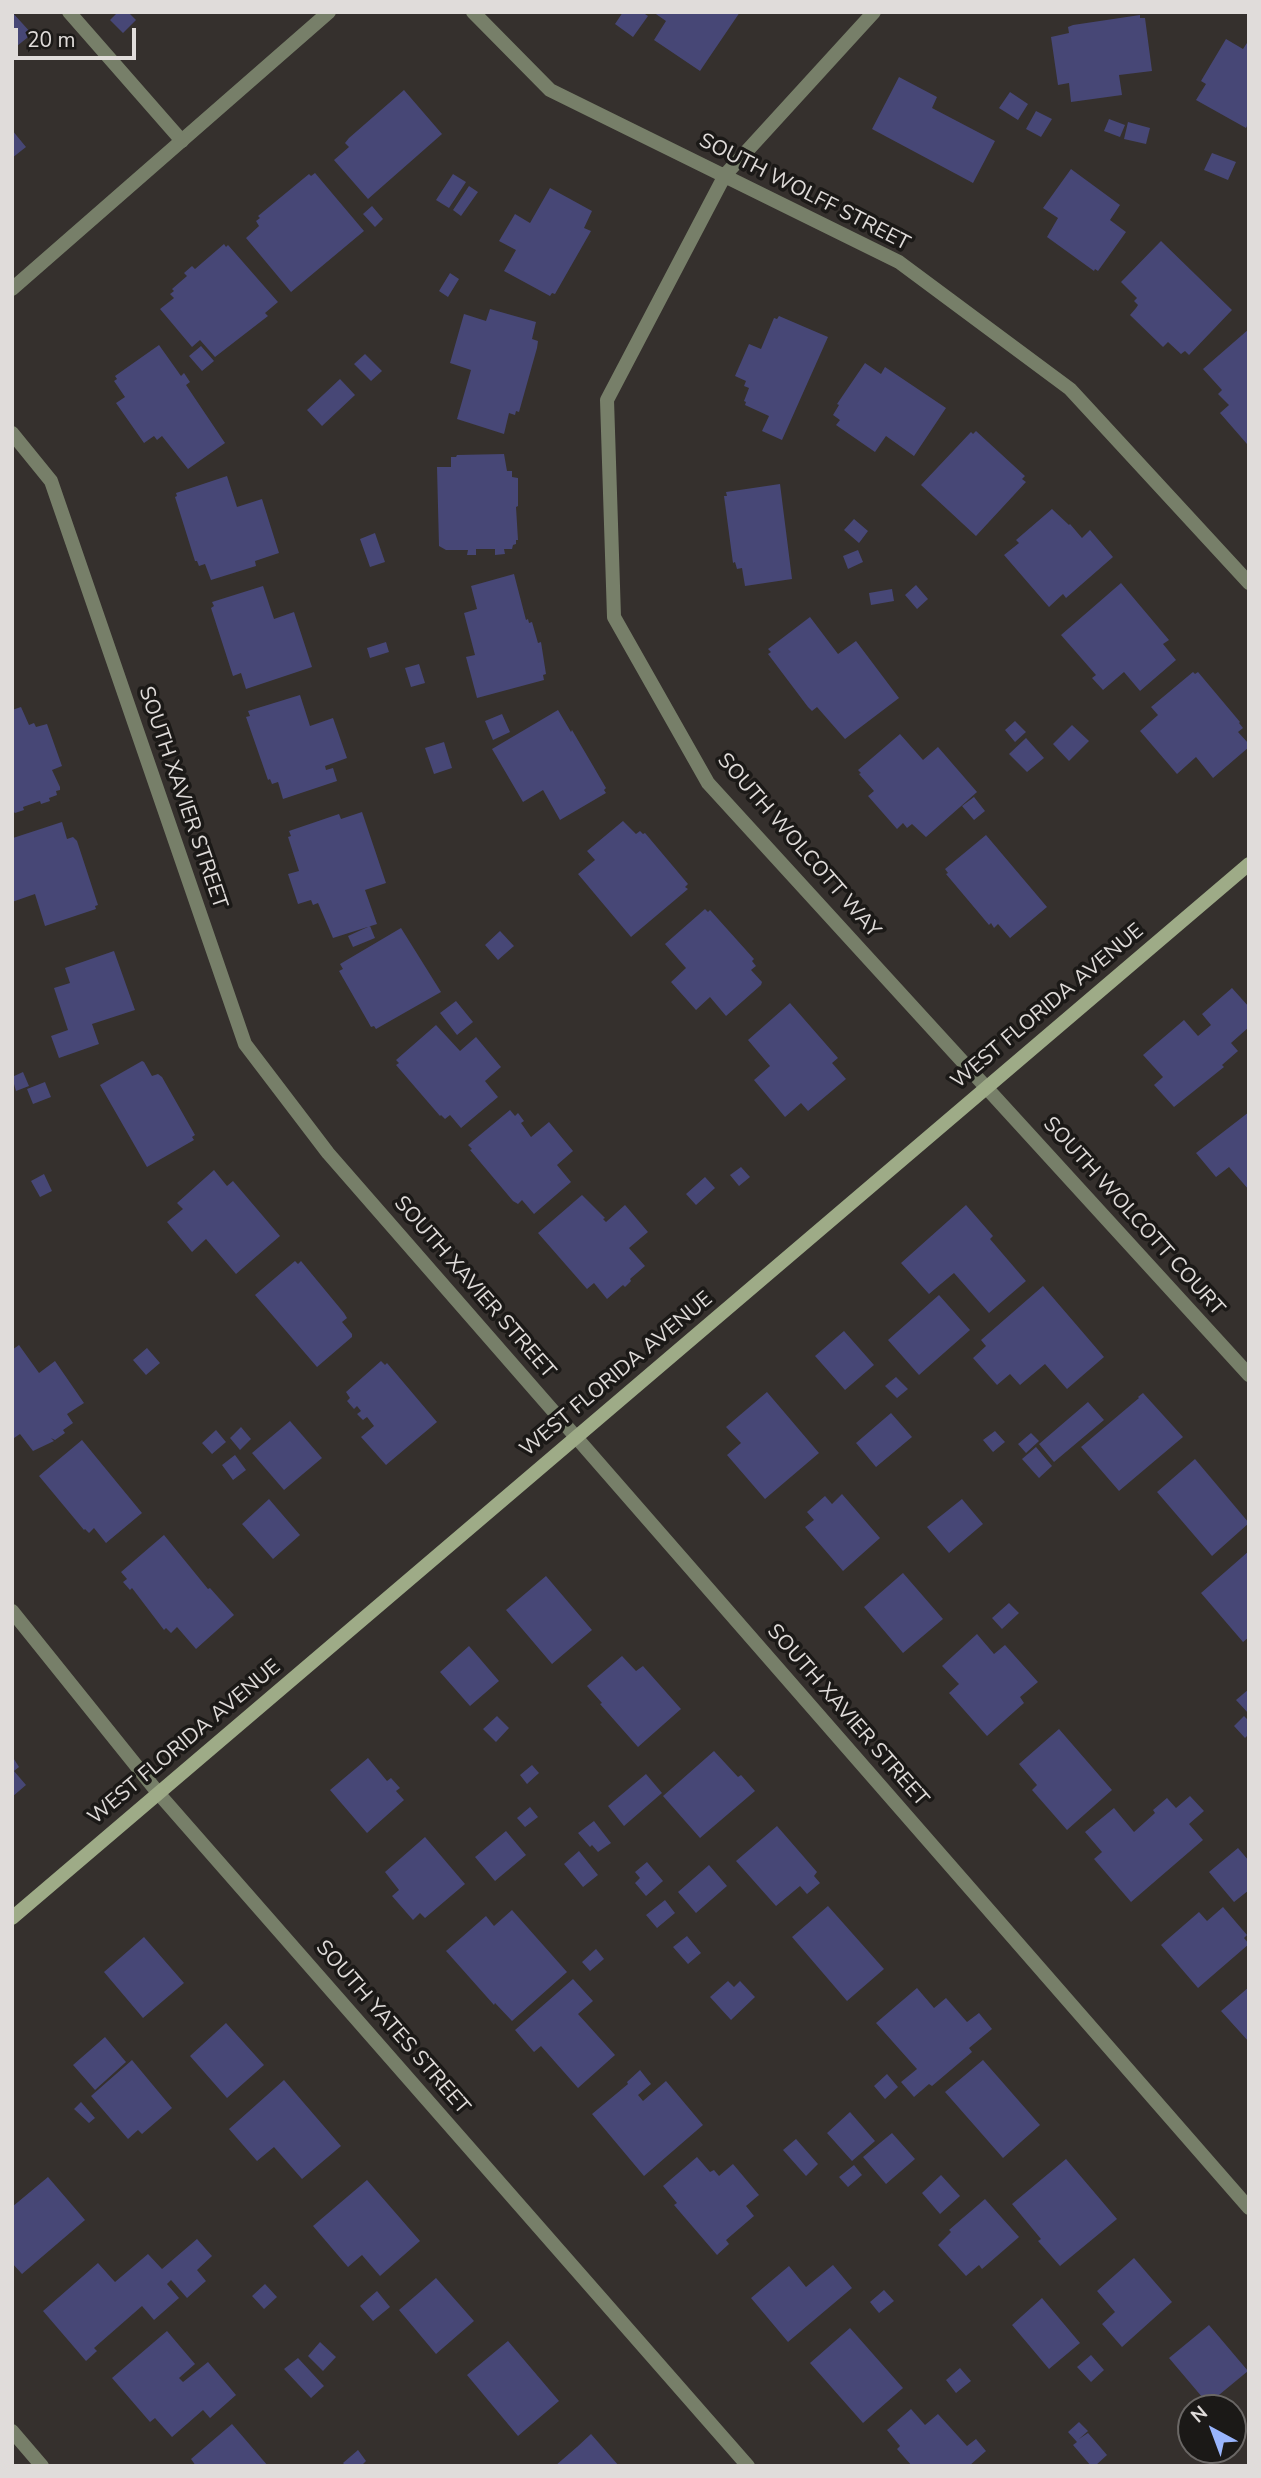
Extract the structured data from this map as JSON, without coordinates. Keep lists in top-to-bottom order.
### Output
{
  "streets": {
    "street": [
      "SOUTH WOLFF STREET",
      "SOUTH XAVIER STREET",
      "SOUTH WOLCOTT WAY",
      "WEST FLORIDA AVENUE",
      "SOUTH WOLCOTT COURT",
      "SOUTH YATES STREET"
    ]
  },
  "crossings": [
    ["SOUTH WOLFF STREET", "SOUTH WOLCOTT WAY"],
    ["SOUTH XAVIER STREET", "WEST FLORIDA AVENUE"],
    ["SOUTH WOLCOTT WAY", "WEST FLORIDA AVENUE"],
    ["SOUTH WOLCOTT WAY", "SOUTH WOLCOTT COURT"],
    ["WEST FLORIDA AVENUE", "SOUTH WOLCOTT COURT"],
    ["WEST FLORIDA AVENUE", "SOUTH YATES STREET"]
  ],
  "scale_bar": "20 m",
  "north": "top left"
}
